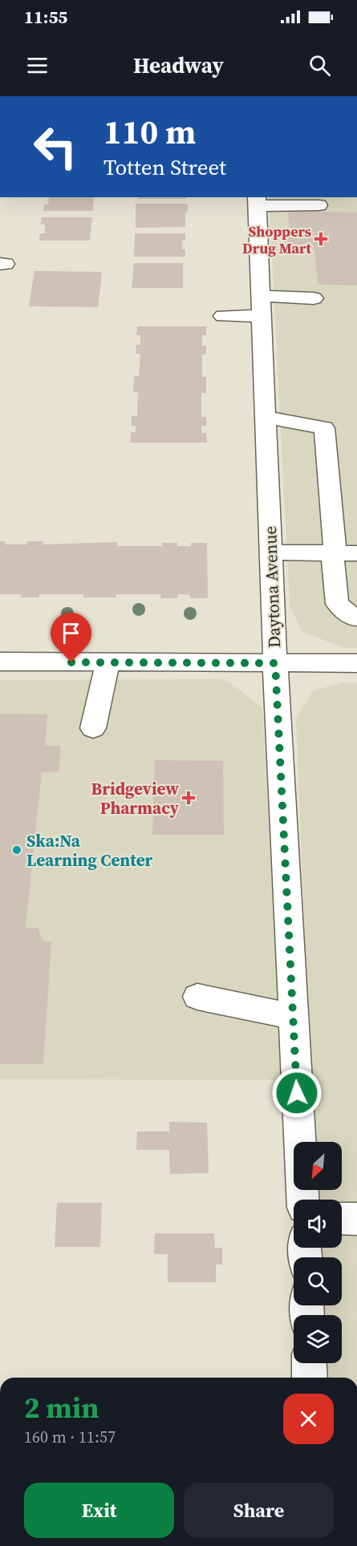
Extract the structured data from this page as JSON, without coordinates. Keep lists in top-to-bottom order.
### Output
{
  "streets": {
    "street": ["Daytona Avenue"]
  },
  "places": {
    "health": ["Shoppers Drug Mart", "Bridgeview Pharmacy"],
    "other": ["Ska:Na Learning Center"]
  },
  "north": "bottom left",
  "page": {
    "status": "11:55",
    "header": "Headway",
    "turn": ["110 m", "Totten Street"],
    "heading": ["2 min", "160 m · 11:57"],
    "buttons": ["Exit", "Share"]
  }
}
